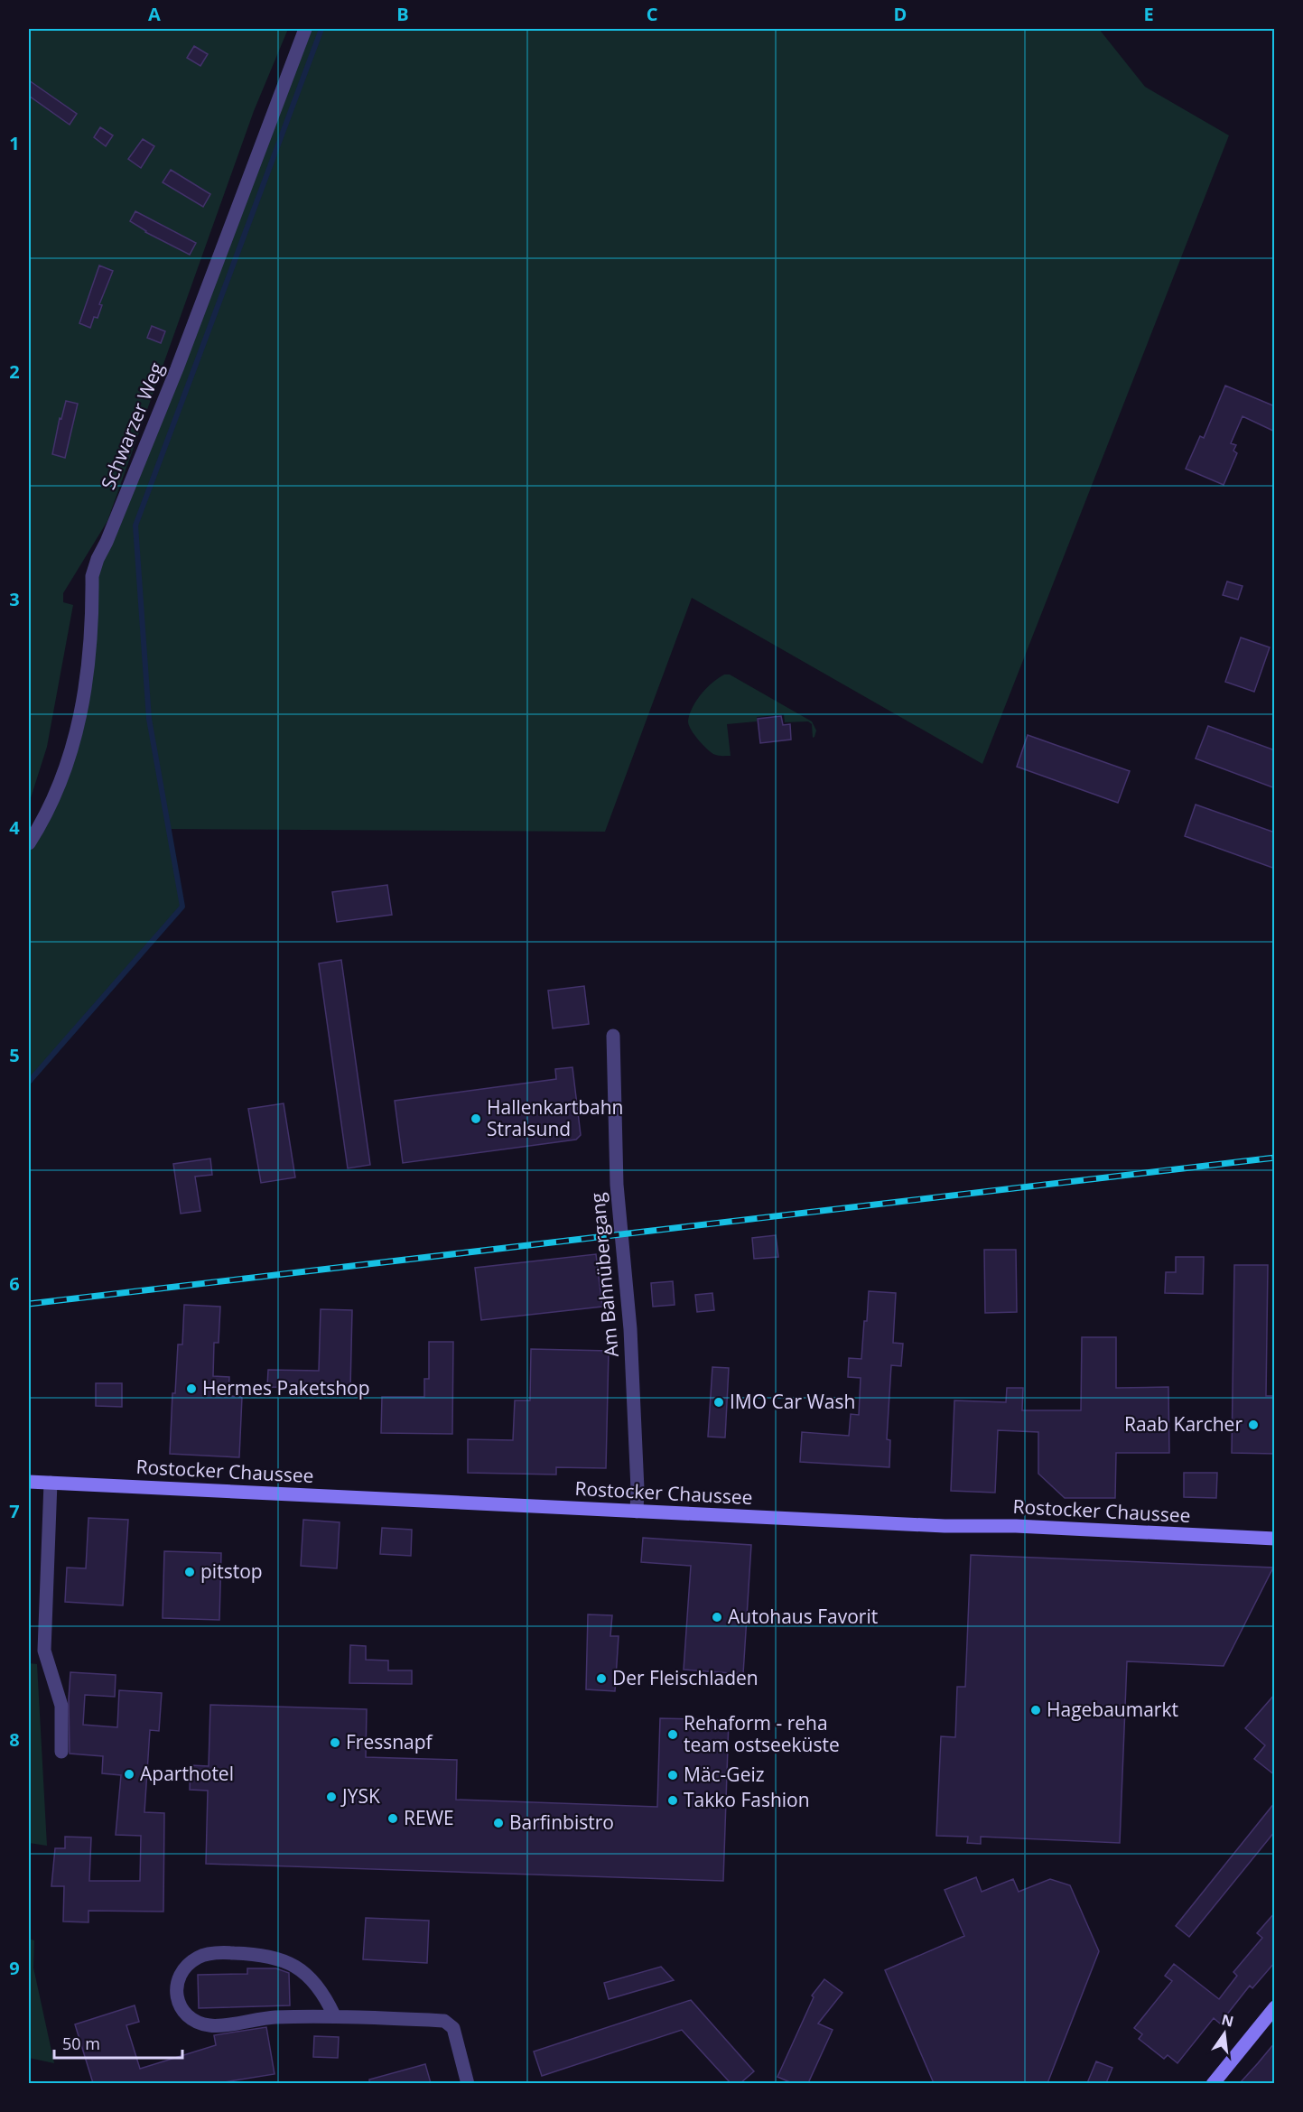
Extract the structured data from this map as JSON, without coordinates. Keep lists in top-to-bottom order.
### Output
{
  "streets": {
    "main road": ["Rostocker Chaussee"],
    "street": ["Schwarzer Weg", "Am Bahnübergang"]
  },
  "crossings": [
    ["Am Bahnübergang", "Rostocker Chaussee"]
  ],
  "places": [
    "Hallenkartbahn Stralsund",
    "Hermes Paketshop",
    "IMO Car Wash",
    "Raab Karcher",
    "pitstop",
    "Autohaus Favorit",
    "Der Fleischladen",
    "Hagebaumarkt",
    "Rehaform - reha team ostseeküste",
    "Fressnapf",
    "Aparthotel",
    "Mäc-Geiz",
    "JYSK",
    "Takko Fashion",
    "REWE",
    "Barfinbistro"
  ],
  "scale_bar": "50 m",
  "north": "top",
  "grid": {
    "columns": [
      "A",
      "B",
      "C",
      "D",
      "E"
    ],
    "rows": [
      "1",
      "2",
      "3",
      "4",
      "5",
      "6",
      "7",
      "8",
      "9"
    ]
  }
}
